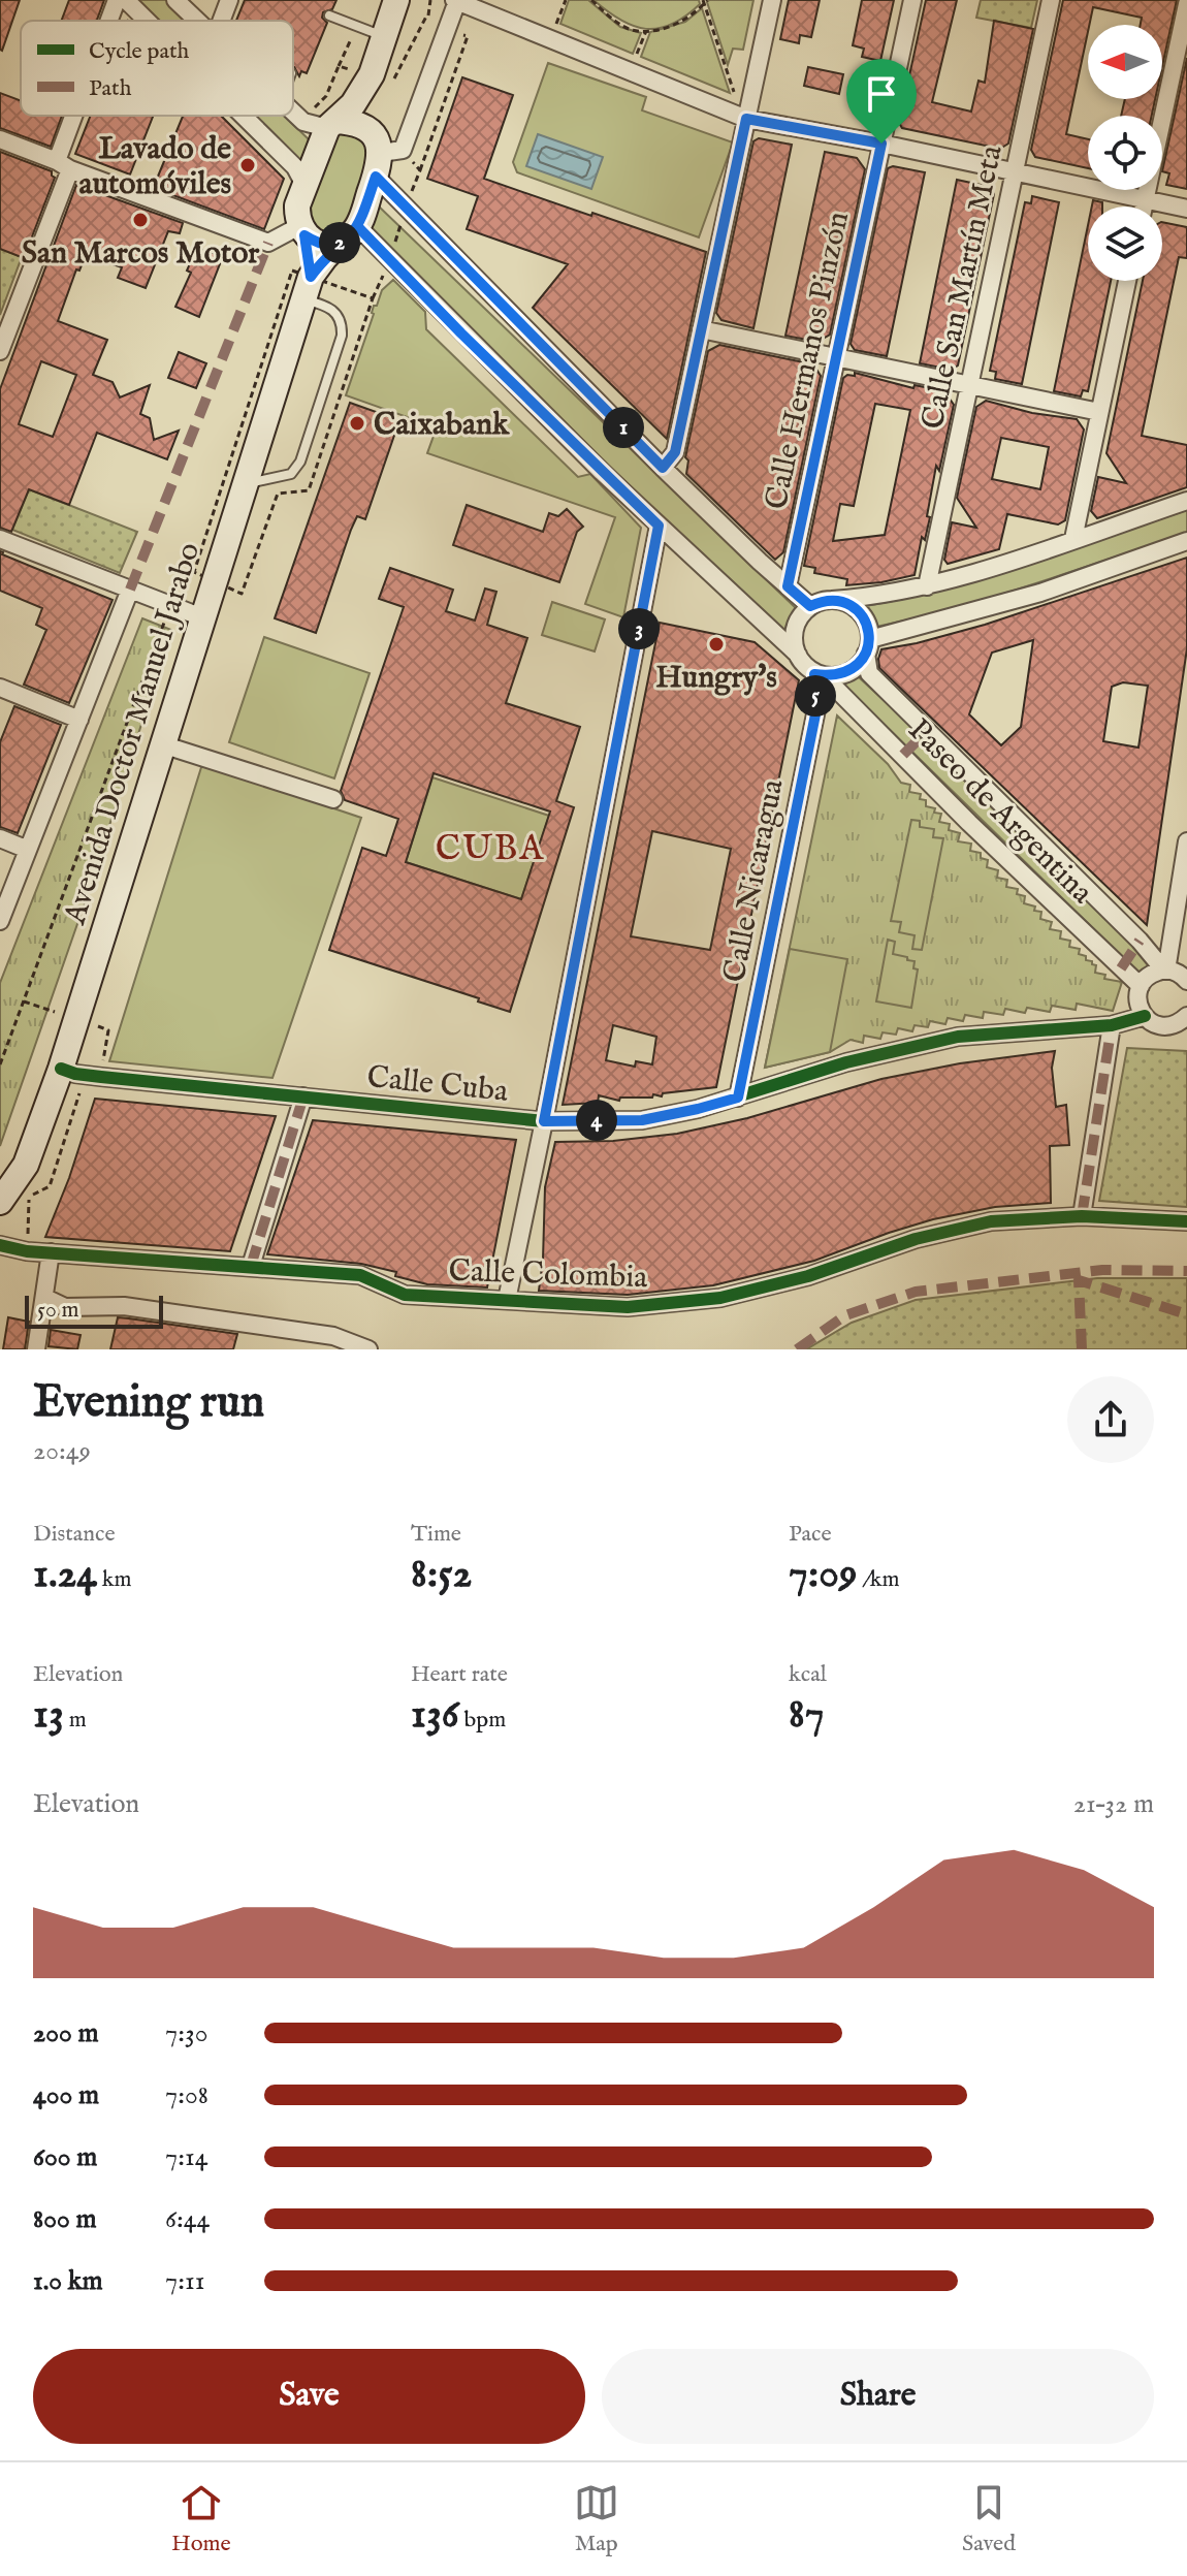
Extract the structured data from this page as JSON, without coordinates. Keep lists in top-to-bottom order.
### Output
{
  "streets": {
    "street": [
      "Calle San Martín Meta",
      "Calle Hermanos Pinzón",
      "Avenida Doctor Manuel Jarabo",
      "Paseo de Argentina",
      "Calle Nicaragua",
      "Calle Cuba",
      "Calle Colombia"
    ]
  },
  "crossings": [
    ["Avenida Doctor Manuel Jarabo", "Calle Cuba"],
    ["Paseo de Argentina", "Calle Nicaragua"],
    ["Calle Nicaragua", "Calle Cuba"]
  ],
  "districts": ["CUBA"],
  "places": [
    "Lavado de automóviles",
    "San Marcos Motor",
    "Caixabank",
    "Hungry's"
  ],
  "legend": ["Cycle path", "Path"],
  "scale_bar": "50 m",
  "north": "left",
  "page": {
    "pins": [
      "2",
      "1",
      "3",
      "5",
      "4"
    ],
    "scale": "50 m",
    "heading": ["Evening run", "20:49"],
    "stats": [
      ["Distance", "1.24 km"],
      ["Time", "8:52"],
      ["Pace", "7:09 /km"],
      ["Elevation", "13 m"],
      ["Heart rate", "136 bpm"],
      ["kcal", "87"]
    ],
    "chart": ["Elevation", "21–32 m"],
    "list": [
      {
        "name": "200 m",
        "note": "7:30"
      },
      {
        "name": "400 m",
        "note": "7:08"
      },
      {
        "name": "600 m",
        "note": "7:14"
      },
      {
        "name": "800 m",
        "note": "6:44"
      },
      {
        "name": "1.0 km",
        "note": "7:11"
      }
    ],
    "buttons": ["Save", "Share"],
    "tabs": ["Home", "Map", "Saved"]
  }
}
